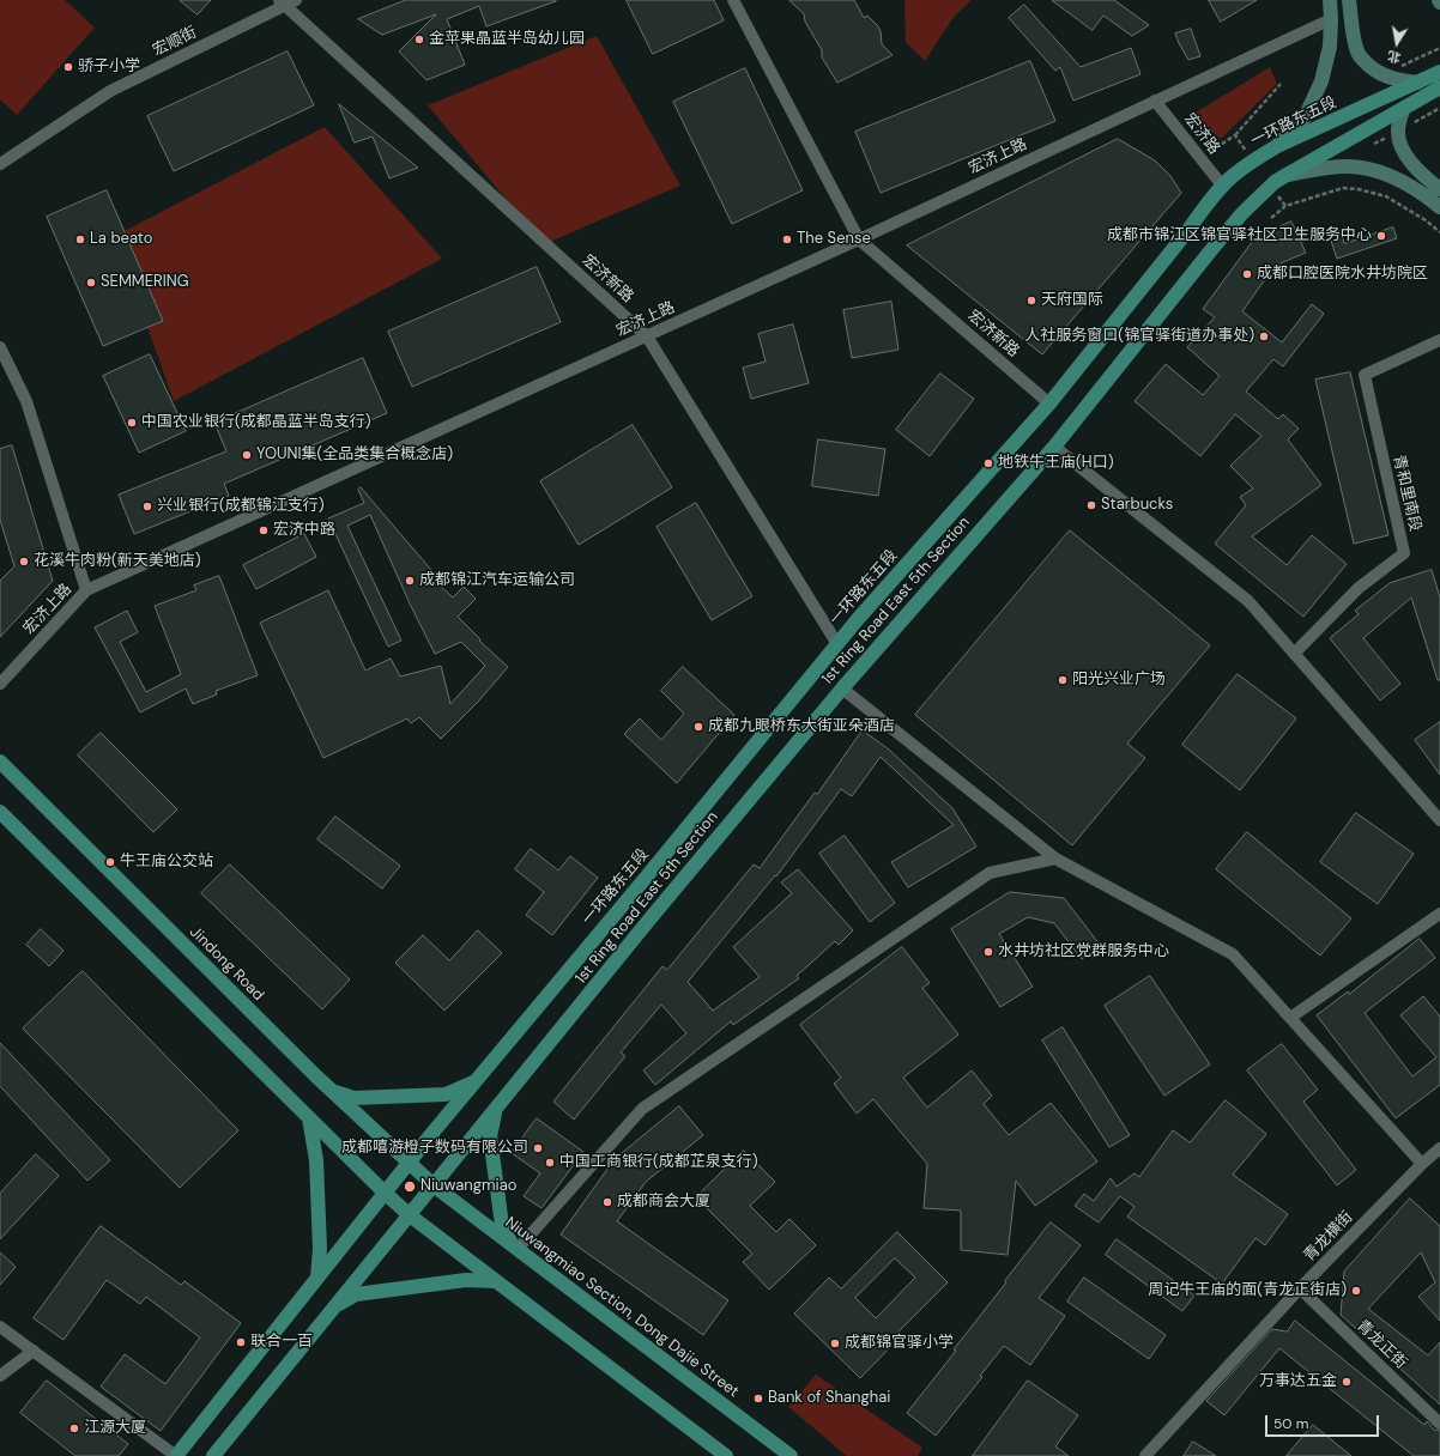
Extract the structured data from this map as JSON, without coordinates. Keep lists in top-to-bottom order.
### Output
{
  "streets": {
    "main road": [
      "一环路东五段",
      "1st Ring Road East 5th Section",
      "Jindong Road",
      "Niuwangmiao Section, Dong Dajie Street"
    ],
    "street": [
      "宏顺街",
      "宏济路",
      "宏济上路",
      "宏济新路",
      "青和里南段",
      "青龙横街",
      "青龙正街"
    ]
  },
  "crossings": [
    ["宏顺街", "宏济新路"],
    ["一环路东五段", "宏济路"],
    ["一环路东五段", "宏济新路"],
    ["一环路东五段", "1st Ring Road East 5th Section"],
    ["一环路东五段", "Jindong Road"],
    ["宏济路", "宏济上路"],
    ["宏济上路", "宏济新路"],
    ["1st Ring Road East 5th Section", "Jindong Road"],
    ["1st Ring Road East 5th Section", "Niuwangmiao Section, Dong Dajie Street"],
    ["Jindong Road", "Niuwangmiao Section, Dong Dajie Street"],
    ["青龙横街", "青龙正街"]
  ],
  "places": [
    "金苹果晶蓝半岛幼儿园",
    "骄子小学",
    "成都市锦江区锦官驿社区卫生服务中心",
    "La beato",
    "The Sense",
    "成都口腔医院水井坊院区",
    "SEMMERING",
    "天府国际",
    "人社服务窗口(锦官驿街道办事处)",
    "中国农业银行(成都晶蓝半岛支行)",
    "YOUNI集(全品类集合概念店)",
    "地铁牛王庙(H口)",
    "Starbucks",
    "兴业银行(成都锦江支行)",
    "宏济中路",
    "花溪牛肉粉(新天美地店)",
    "成都锦江汽车运输公司",
    "阳光兴业广场",
    "成都九眼桥东大街亚朵酒店",
    "牛王庙公交站",
    "水井坊社区党群服务中心",
    "成都嘻游橙子数码有限公司",
    "中国工商银行(成都芷泉支行)",
    "Niuwangmiao",
    "成都商会大厦",
    "周记牛王庙的面(青龙正街店)",
    "联合一百",
    "成都锦官驿小学",
    "万事达五金",
    "Bank of Shanghai",
    "江源大厦"
  ],
  "scale_bar": "50 m",
  "north": "bottom"
}
